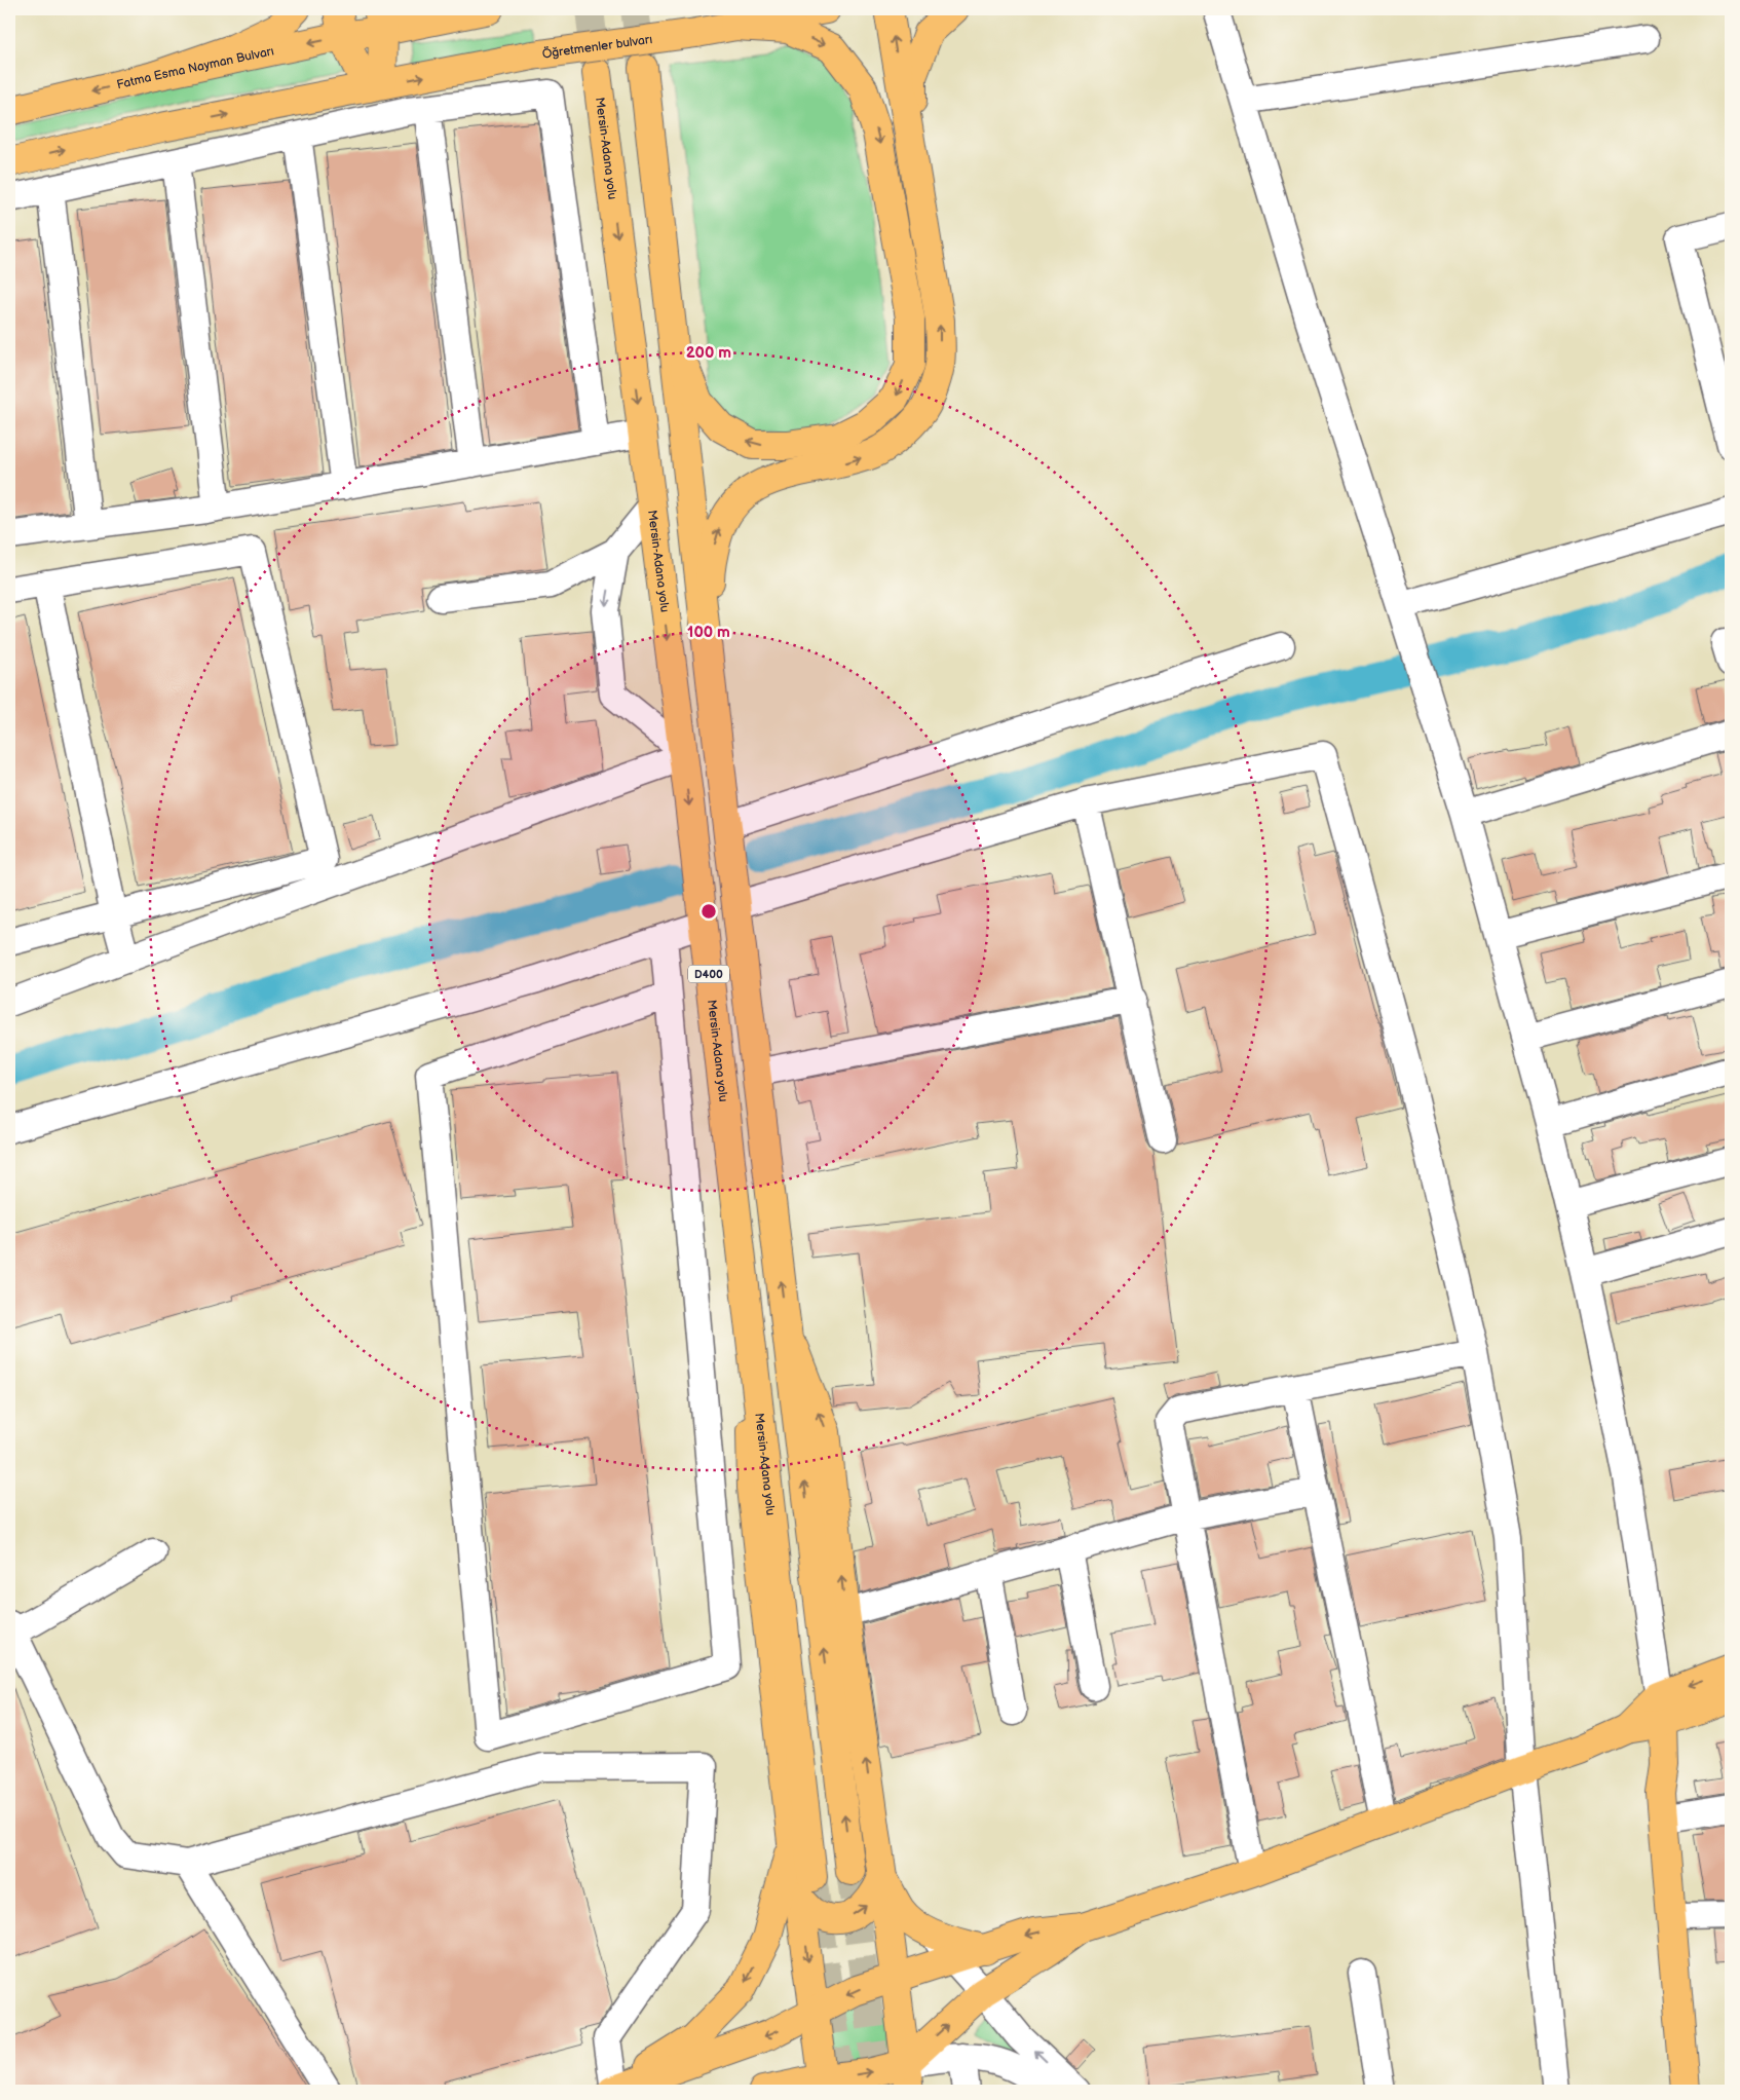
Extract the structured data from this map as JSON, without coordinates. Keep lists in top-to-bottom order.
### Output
{
  "streets": {
    "main road": [
      "Öğretmenler bulvarı",
      "Fatma Esma Nayman Bulvarı",
      "Mersin-Adana yolu",
      "D400"
    ]
  },
  "crossings": [
    ["Öğretmenler bulvarı", "D400"]
  ],
  "one_way": ["Öğretmenler bulvarı", "Mersin-Adana yolu"],
  "rings": ["200 m", "100 m"]
}
